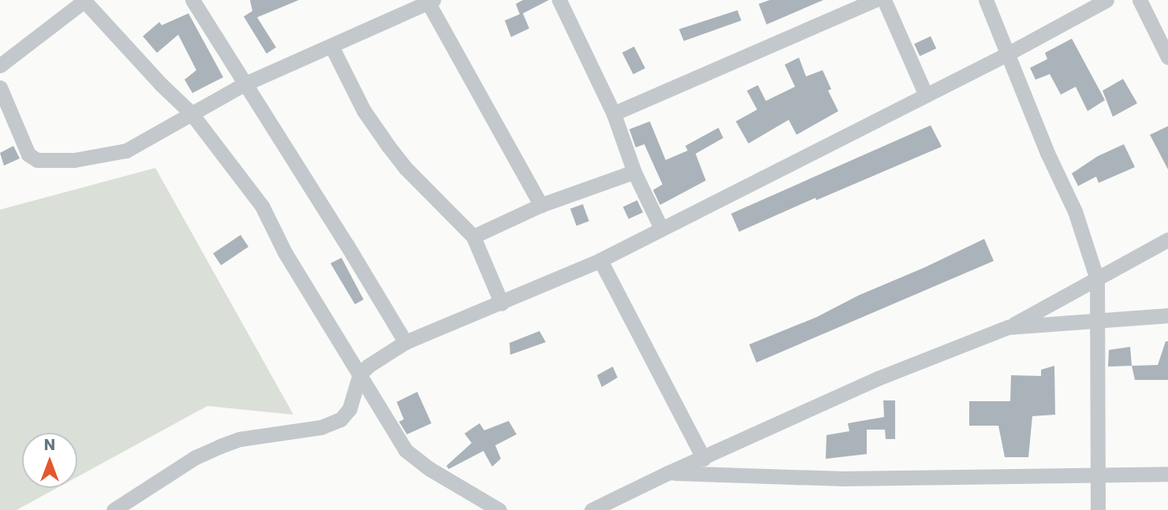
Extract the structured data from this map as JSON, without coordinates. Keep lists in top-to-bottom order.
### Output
{
  "north": "top"
}
